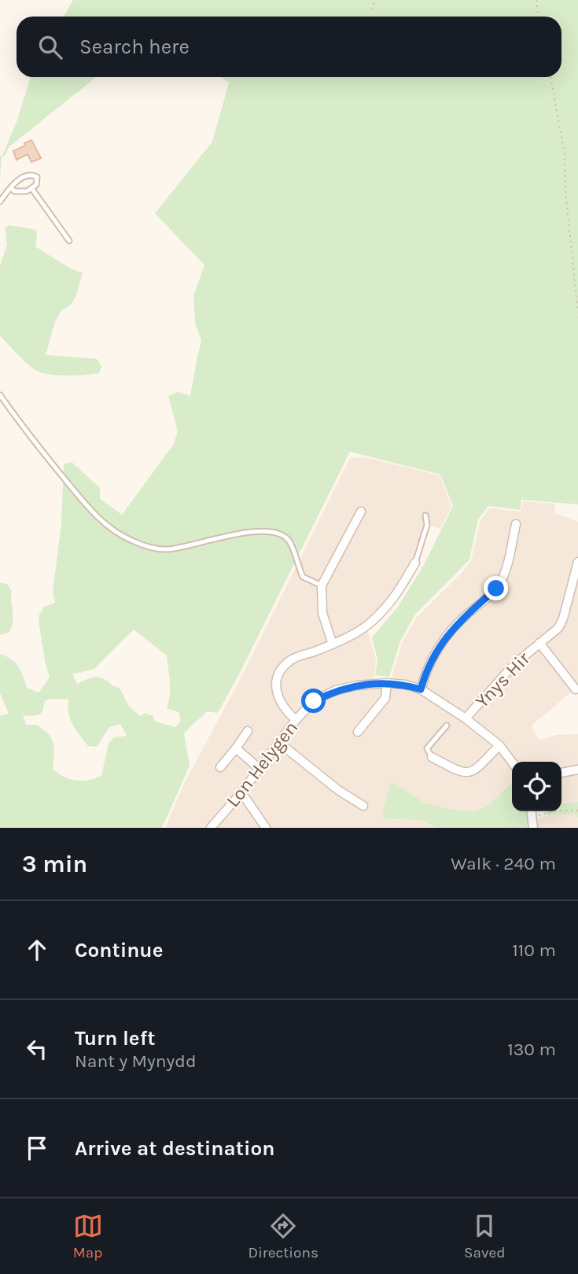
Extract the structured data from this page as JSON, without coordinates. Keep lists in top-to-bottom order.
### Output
{
  "streets": {
    "street": ["Ynys Hir", "Lon Helygen"]
  },
  "page": {
    "search": "Search here",
    "heading": ["3 min", "Walk · 240 m"],
    "list": [
      ["Continue", "110 m"],
      ["Turn left", "Nant y Mynydd", "130 m"],
      "Arrive at destination"
    ],
    "nav": ["Map", "Directions", "Saved"]
  }
}
